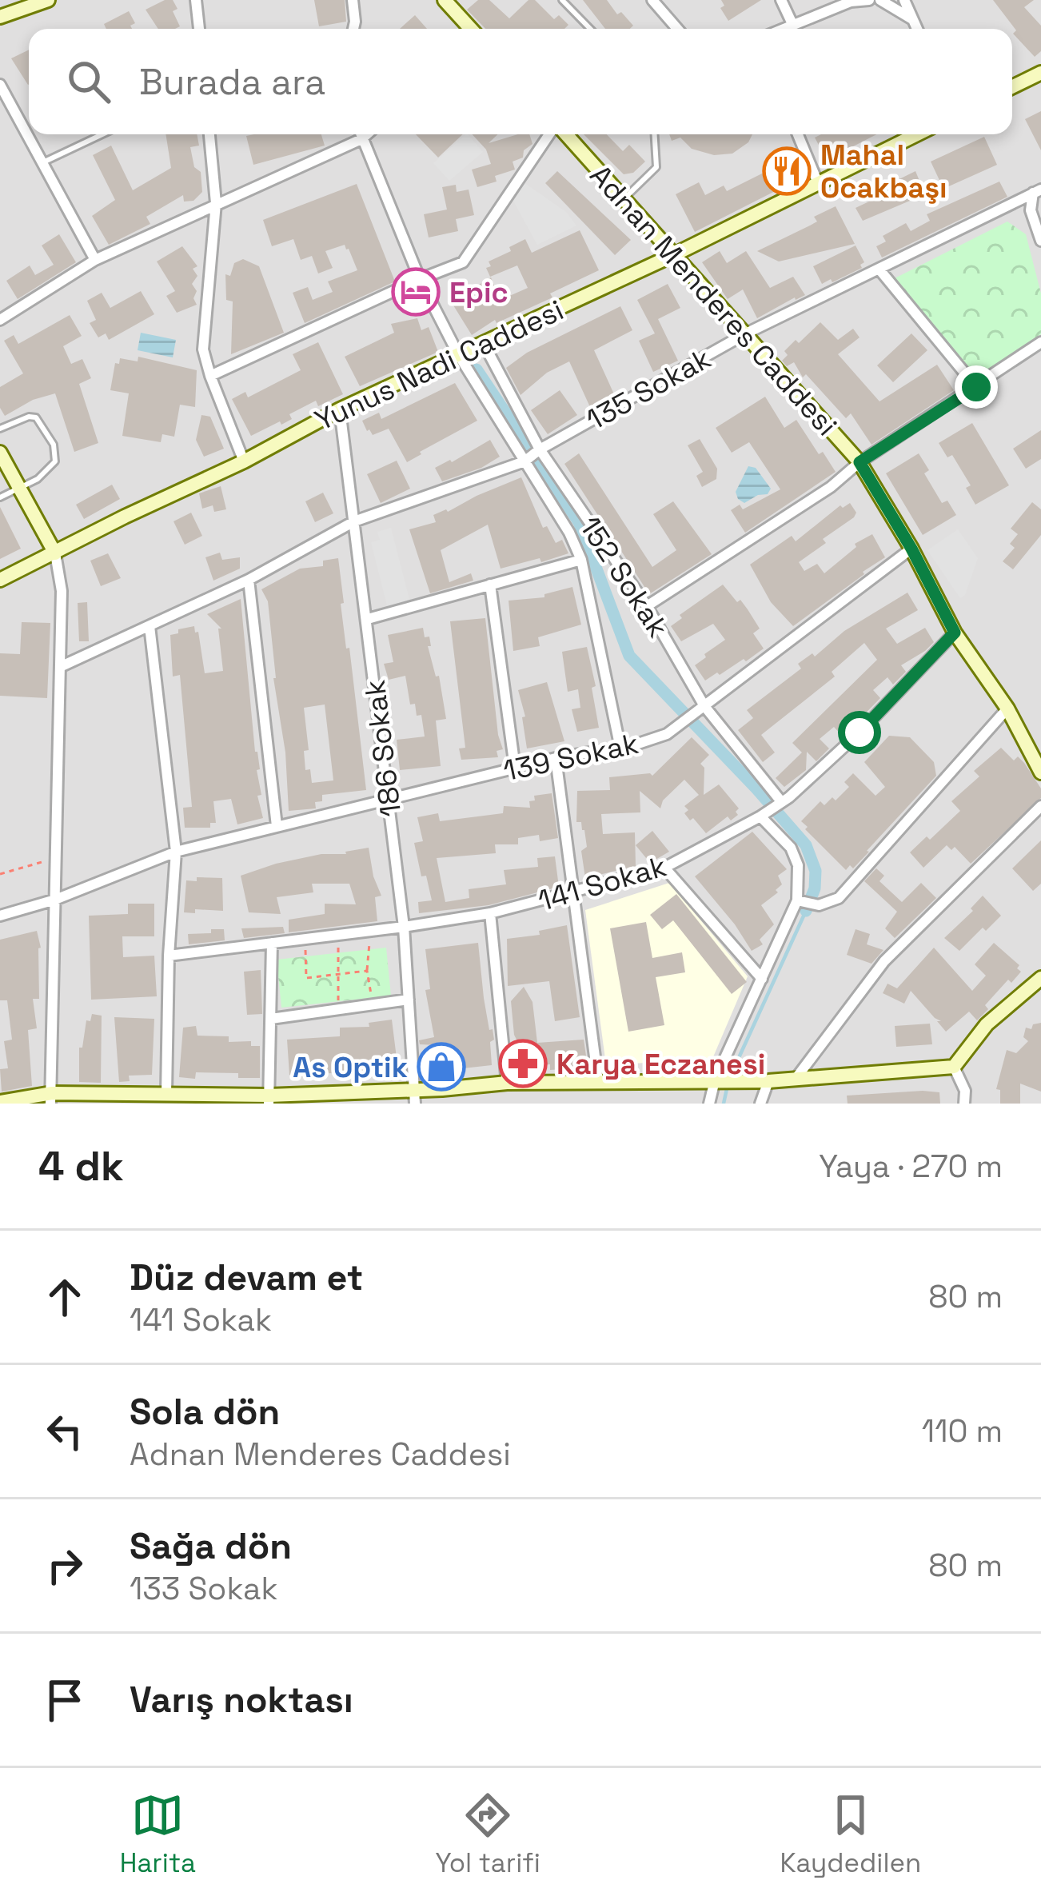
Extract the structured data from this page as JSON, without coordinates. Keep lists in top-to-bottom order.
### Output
{
  "streets": {
    "street": [
      "Adnan Menderes Caddesi",
      "Yunus Nadi Caddesi",
      "135 Sokak",
      "152 Sokak",
      "186 Sokak",
      "139 Sokak",
      "141 Sokak"
    ]
  },
  "crossings": [
    ["Adnan Menderes Caddesi", "Yunus Nadi Caddesi"],
    ["Adnan Menderes Caddesi", "135 Sokak"],
    ["Adnan Menderes Caddesi", "139 Sokak"],
    ["Adnan Menderes Caddesi", "141 Sokak"],
    ["Yunus Nadi Caddesi", "152 Sokak"],
    ["Yunus Nadi Caddesi", "186 Sokak"],
    ["135 Sokak", "152 Sokak"],
    ["135 Sokak", "186 Sokak"],
    ["152 Sokak", "139 Sokak"],
    ["152 Sokak", "141 Sokak"],
    ["186 Sokak", "139 Sokak"],
    ["186 Sokak", "141 Sokak"]
  ],
  "places": {
    "restaurant": ["Mahal Ocakbaşı"],
    "hotel": ["Epic"],
    "pharmacy": ["Karya Eczanesi"],
    "shop": ["As Optik"]
  },
  "page": {
    "search": "Burada ara",
    "heading": ["4 dk", "Yaya · 270 m"],
    "list": [
      ["Düz devam et", "141 Sokak", "80 m"],
      ["Sola dön", "Adnan Menderes Caddesi", "110 m"],
      ["Sağa dön", "133 Sokak", "80 m"],
      "Varış noktası"
    ],
    "nav": ["Harita", "Yol tarifi", "Kaydedilen"]
  }
}
